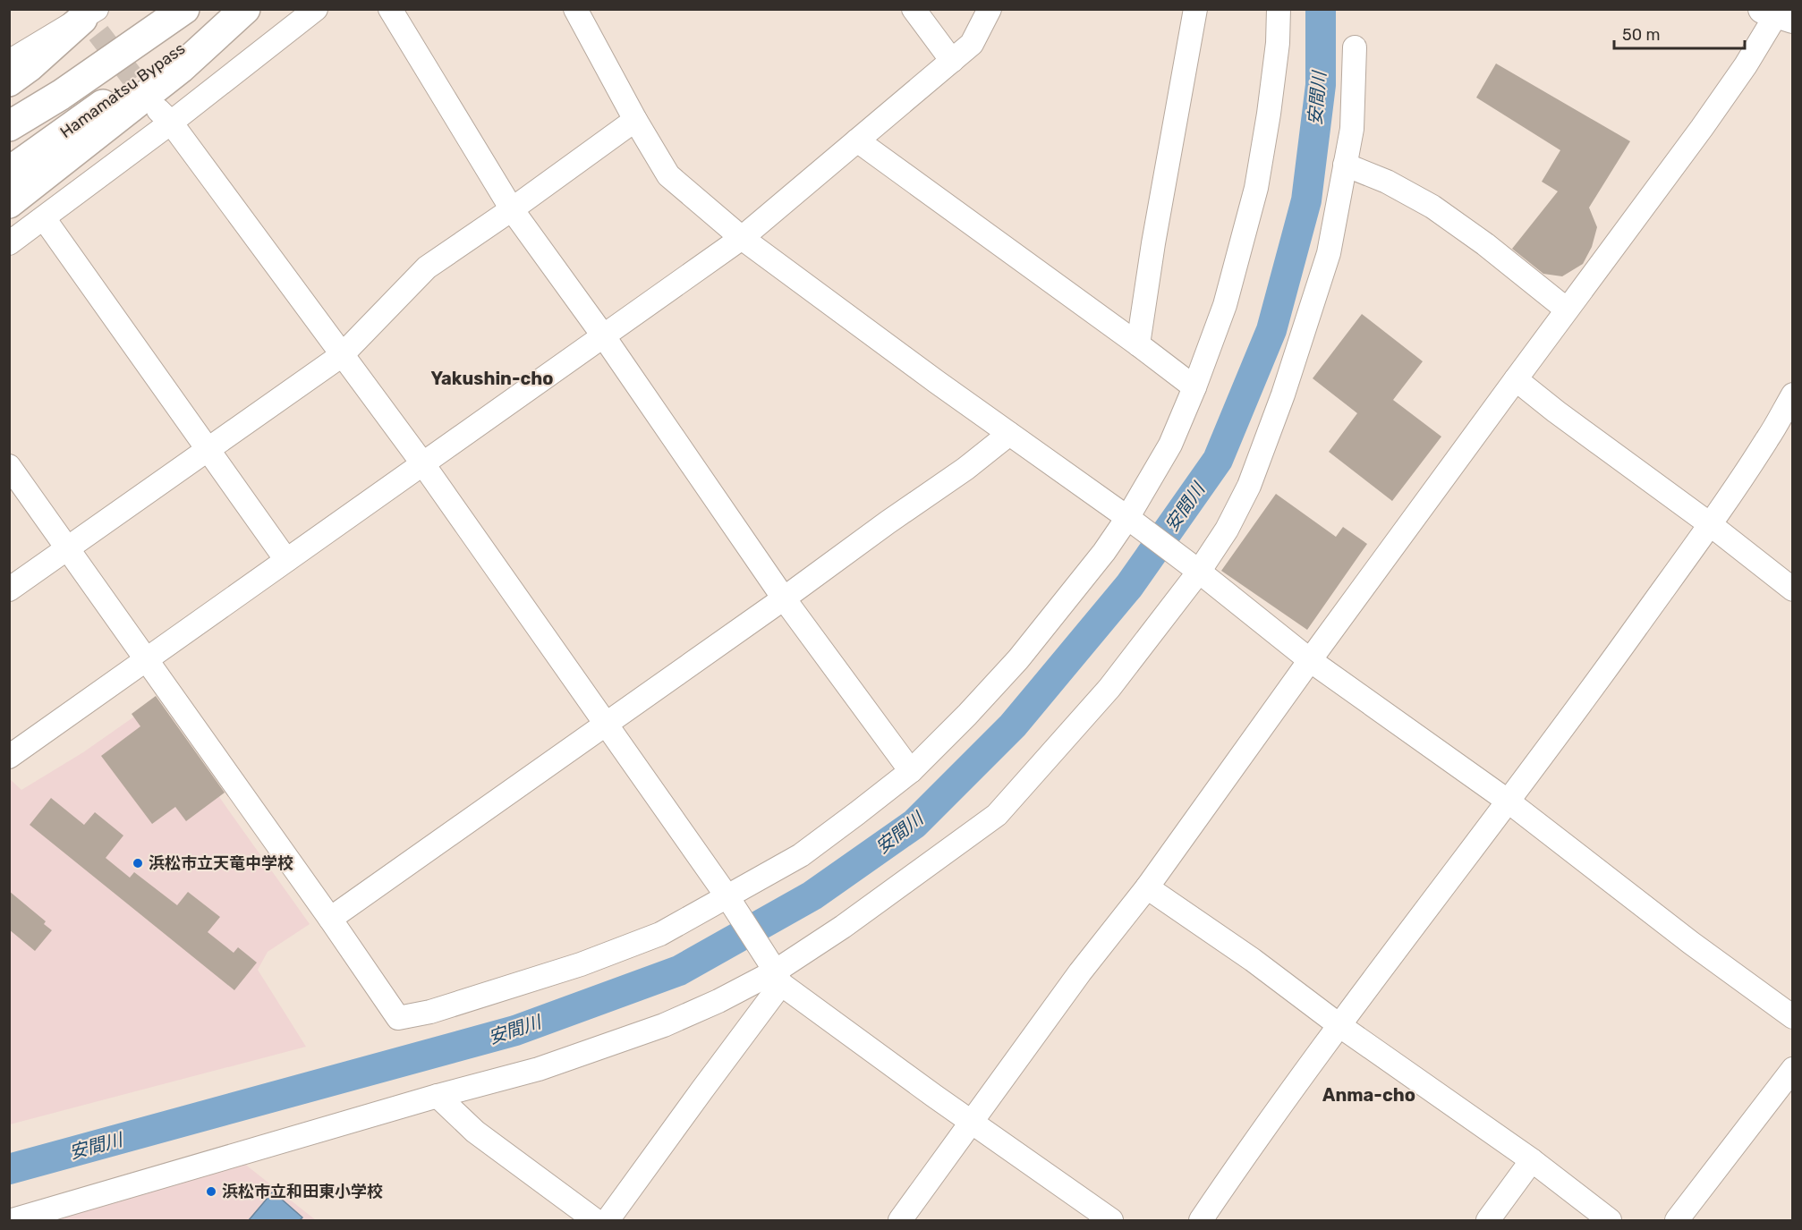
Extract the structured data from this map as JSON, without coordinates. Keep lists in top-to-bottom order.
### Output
{
  "streets": {
    "highway": ["Hamamatsu Bypass"]
  },
  "districts": ["Yakushin-cho", "Anma-cho"],
  "water": ["安間川"],
  "places": ["浜松市立天竜中学校", "浜松市立和田東小学校"],
  "scale_bar": "50 m"
}
